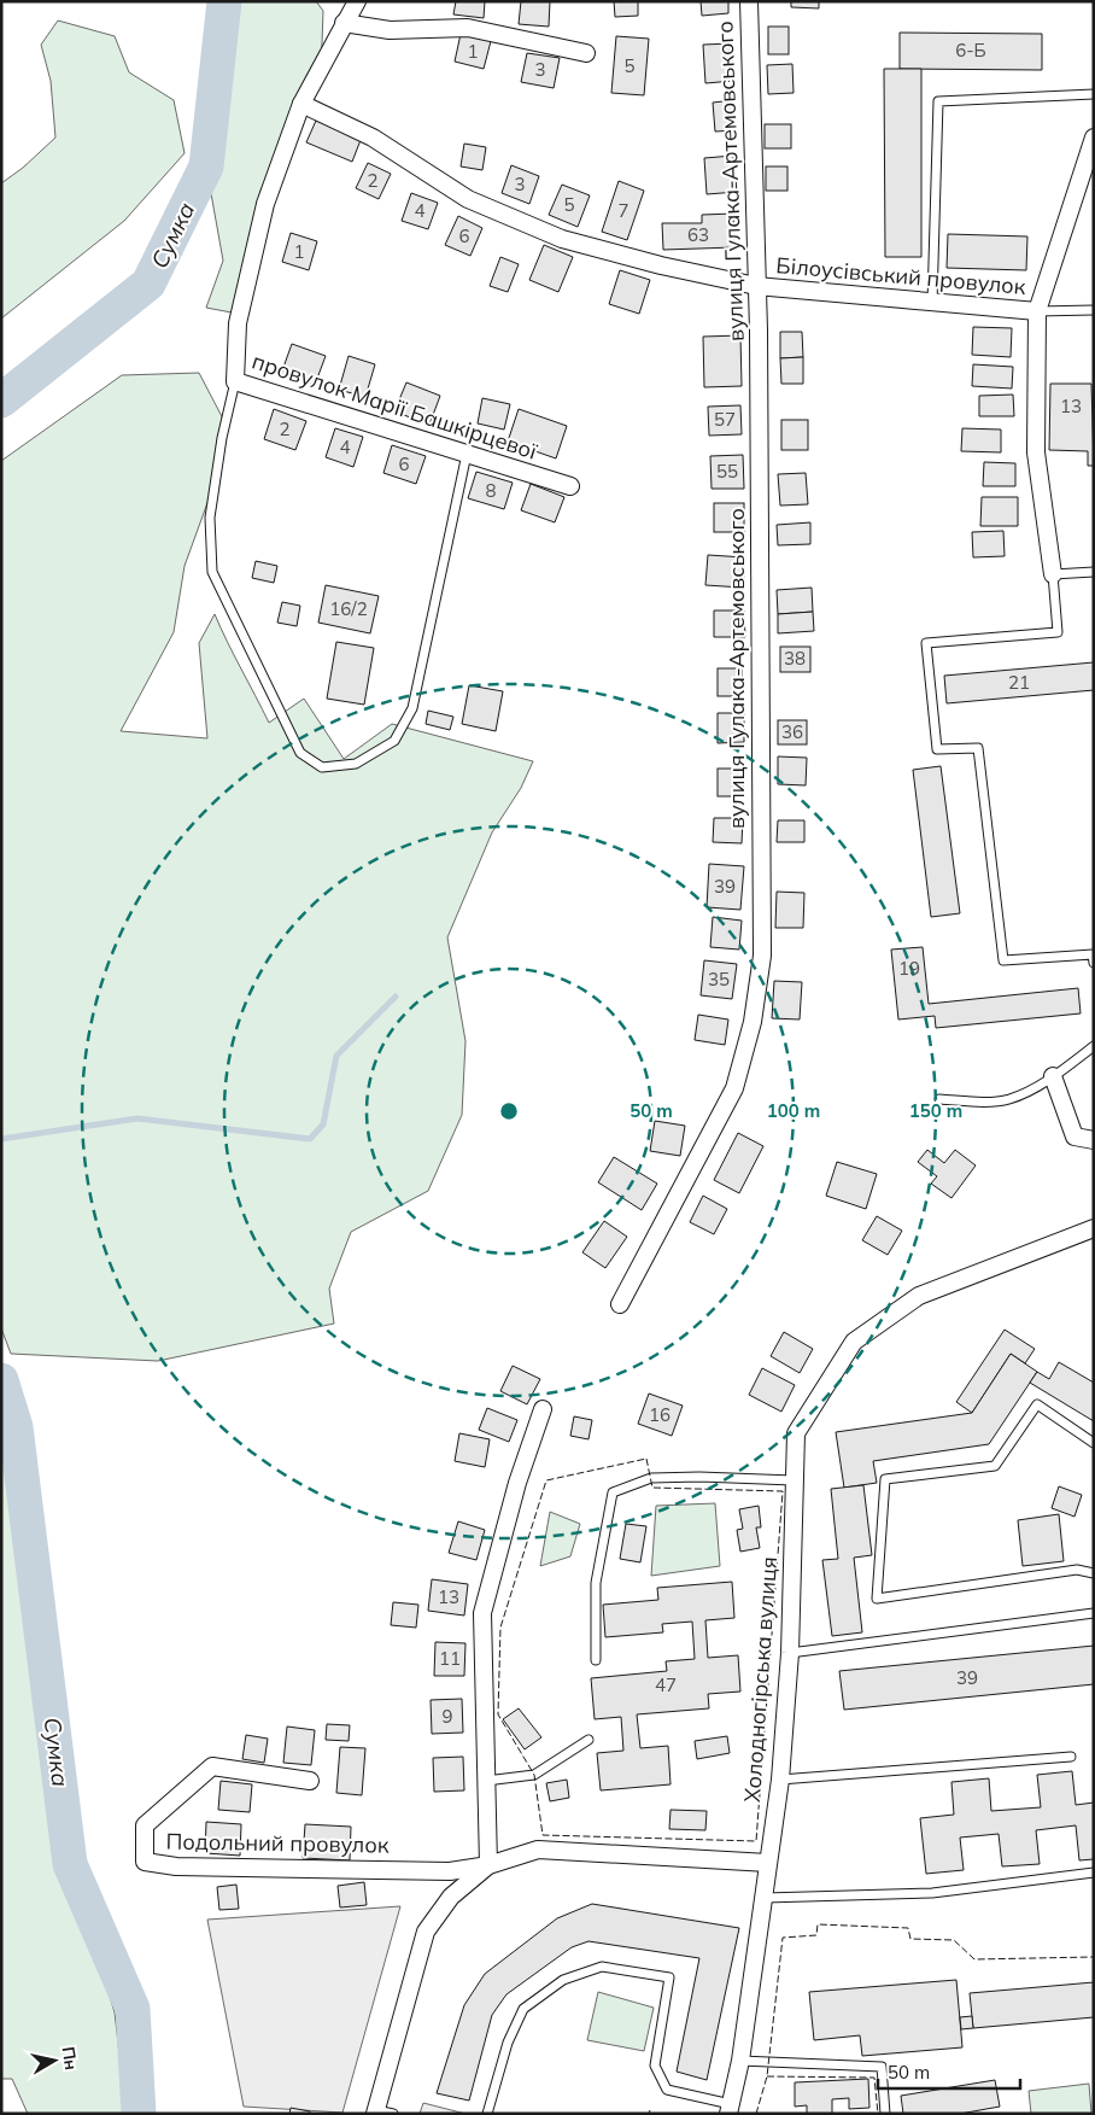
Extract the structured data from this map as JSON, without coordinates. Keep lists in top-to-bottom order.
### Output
{
  "streets": {
    "street": [
      "вулиця Гулака-Артемовського",
      "Білоусівський провулок",
      "провулок Марії Башкірцевої",
      "Холодногірська вулиця",
      "Подольний провулок"
    ]
  },
  "crossings": [
    ["вулиця Гулака-Артемовського", "Білоусівський провулок"],
    ["Білоусівський провулок", "провулок Марії Башкірцевої"]
  ],
  "water": ["Сумка"],
  "house_numbers": [
    "6-Б",
    "1",
    "5",
    "3",
    "2",
    "3",
    "5",
    "4",
    "7",
    "63",
    "6",
    "1",
    "13",
    "57",
    "2",
    "4",
    "6",
    "55",
    "8",
    "16/2",
    "38",
    "21",
    "36",
    "39",
    "19",
    "35",
    "16",
    "13",
    "11",
    "39",
    "47",
    "9"
  ],
  "scale_bar": "50 m",
  "north": "right",
  "rings": ["50 m", "100 m", "150 m"]
}
